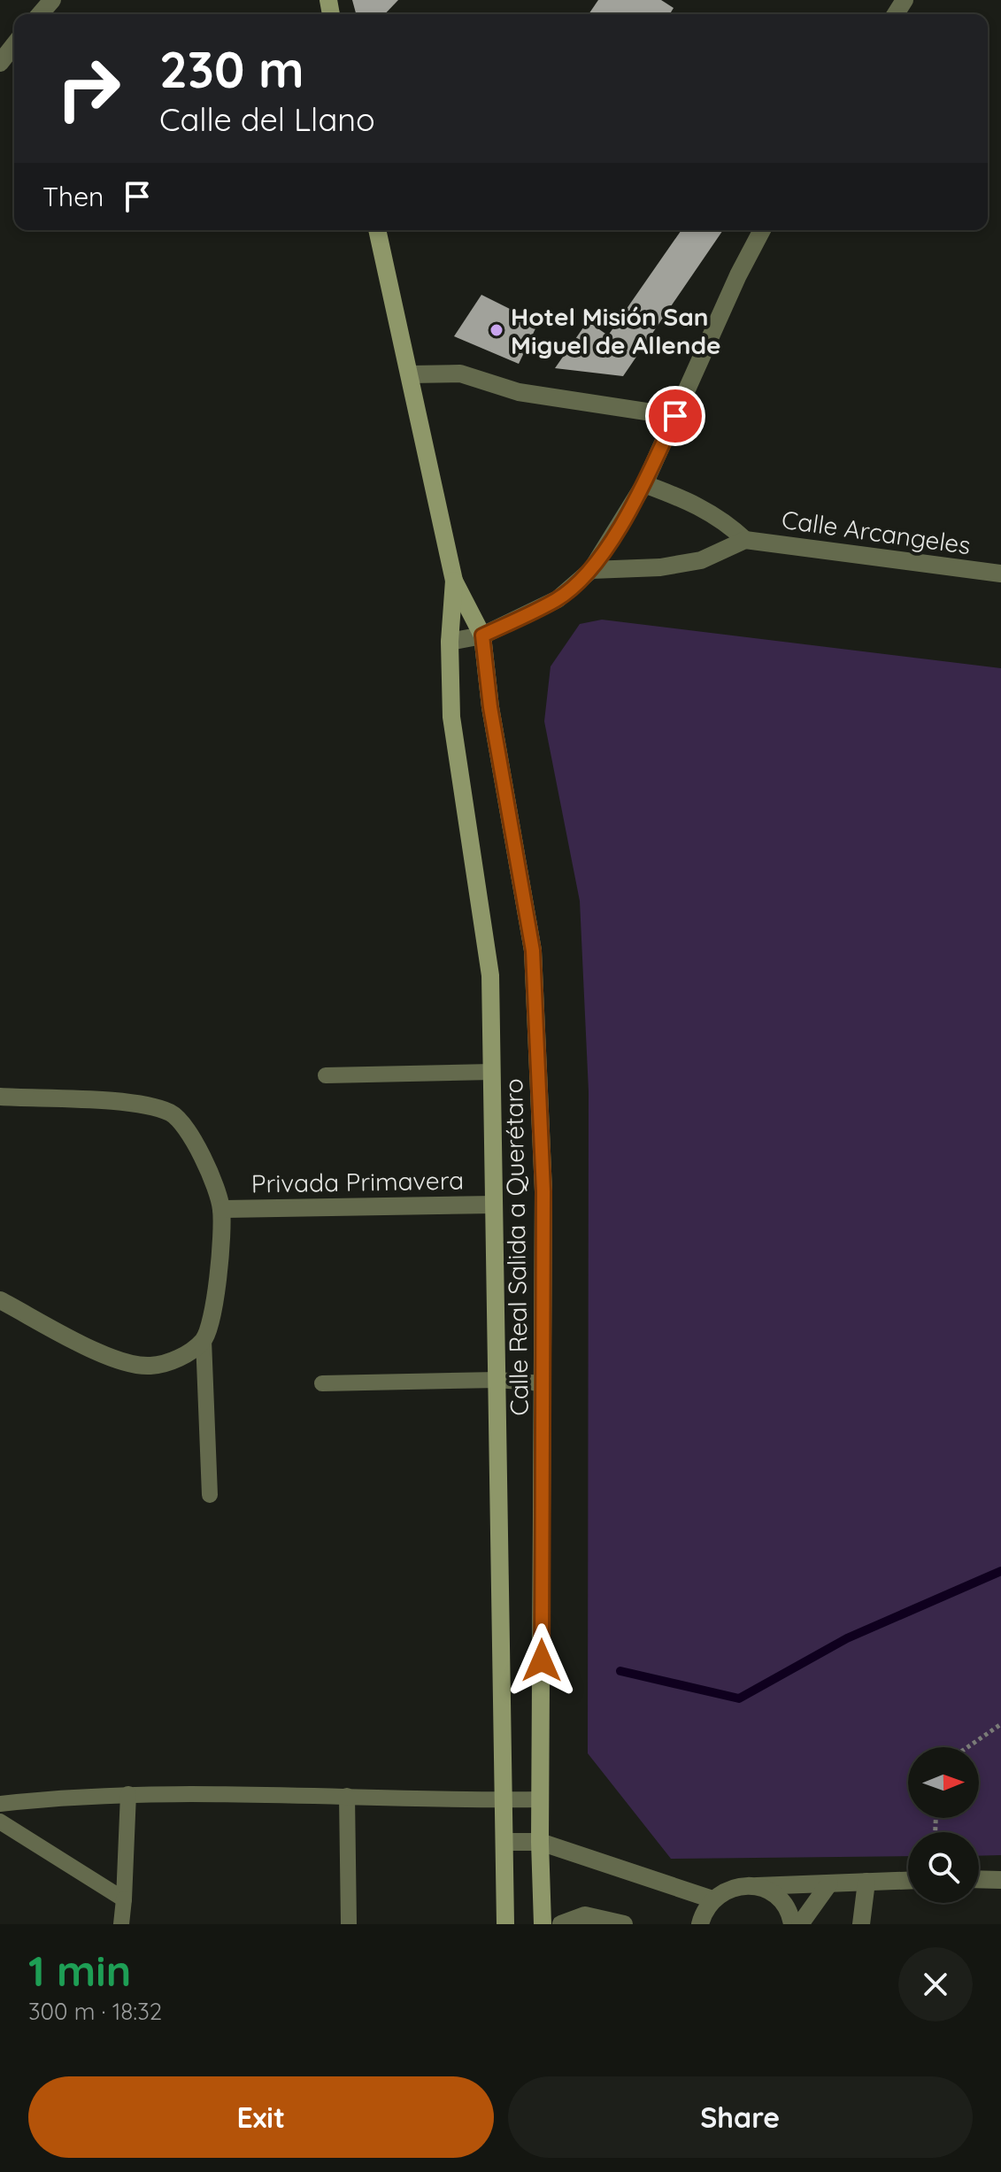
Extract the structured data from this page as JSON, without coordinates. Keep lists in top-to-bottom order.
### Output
{
  "streets": {
    "street": ["Calle Arcangeles", "Privada Primavera", "Calle Real Salida a Querétaro"]
  },
  "crossings": [
    ["Privada Primavera", "Calle Real Salida a Querétaro"]
  ],
  "places": ["Hotel Misión San Miguel de Allende"],
  "north": "right",
  "page": {
    "turn": ["230 m", "Calle del Llano"],
    "then": "Then",
    "heading": ["1 min", "300 m · 18:32"],
    "buttons": ["Exit", "Share"]
  }
}
